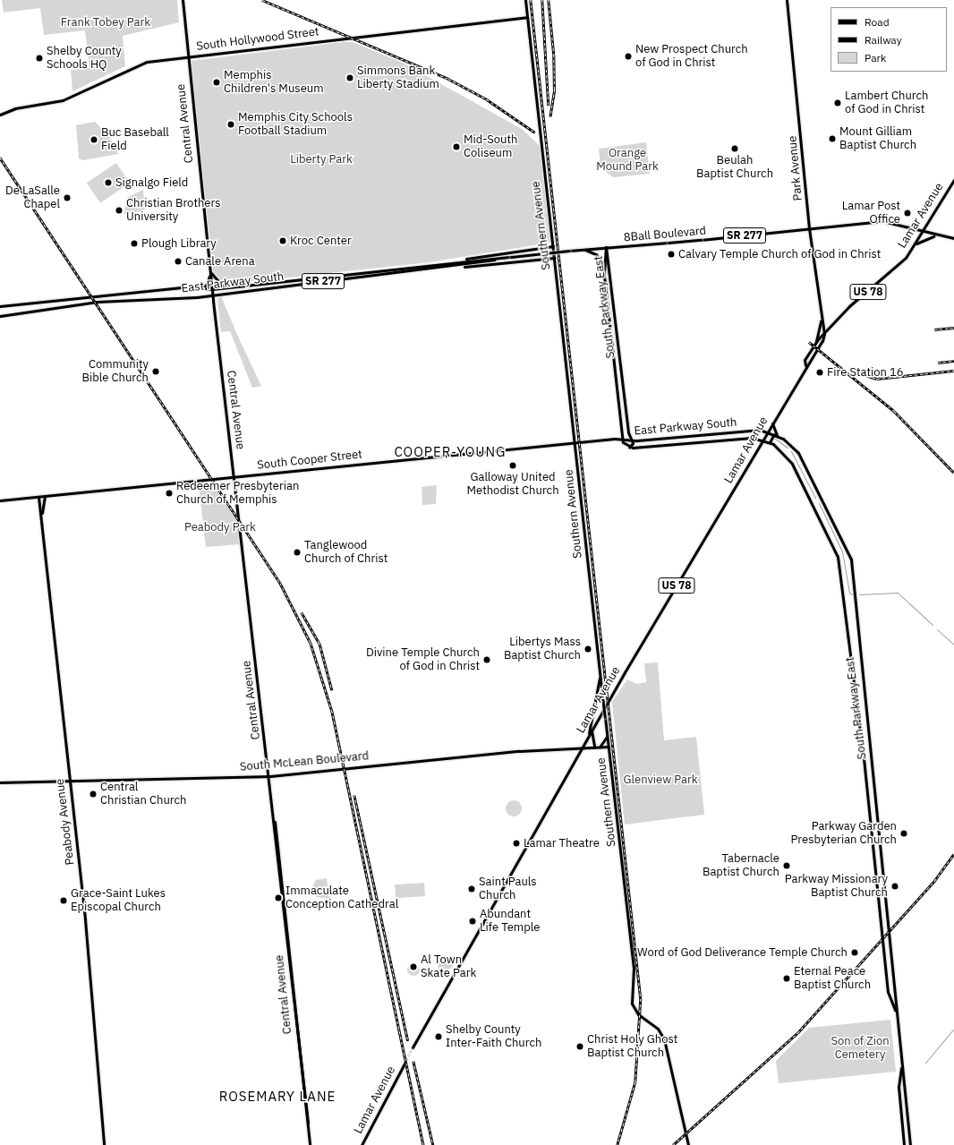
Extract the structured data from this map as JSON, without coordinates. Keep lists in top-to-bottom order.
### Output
{
  "streets": {
    "main road": [
      "South Hollywood Street",
      "Central Avenue",
      "Park Avenue",
      "Lamar Avenue",
      "Southern Avenue",
      "8Ball Boulevard",
      "SR 277",
      "East Parkway South",
      "US 78",
      "South Parkway East",
      "South Cooper Street",
      "South McLean Boulevard",
      "Peabody Avenue"
    ]
  },
  "crossings": [
    ["South Hollywood Street", "Central Avenue"],
    ["South Hollywood Street", "Southern Avenue"],
    ["Central Avenue", "East Parkway South"],
    ["Central Avenue", "South Cooper Street"],
    ["Central Avenue", "South McLean Boulevard"],
    ["Park Avenue", "Lamar Avenue"],
    ["Park Avenue", "8Ball Boulevard"],
    ["Park Avenue", "SR 277"],
    ["Lamar Avenue", "SR 277"],
    ["Lamar Avenue", "East Parkway South"],
    ["Lamar Avenue", "South Parkway East"],
    ["Lamar Avenue", "South McLean Boulevard"],
    ["Southern Avenue", "South Cooper Street"],
    ["Southern Avenue", "South McLean Boulevard"],
    ["8Ball Boulevard", "SR 277"],
    ["8Ball Boulevard", "East Parkway South"],
    ["8Ball Boulevard", "South Parkway East"],
    ["East Parkway South", "South Parkway East"],
    ["East Parkway South", "South Cooper Street"],
    ["South Parkway East", "South Cooper Street"],
    ["South Cooper Street", "Peabody Avenue"],
    ["South McLean Boulevard", "Peabody Avenue"]
  ],
  "districts": ["COOPER-YOUNG", "ROSEMARY LANE"],
  "parks": [
    "Frank Tobey Park",
    "Orange Mound Park",
    "Liberty Park",
    "Peabody Park",
    "Glenview Park",
    "Son of Zion Cemetery"
  ],
  "places": [
    "New Prospect Church of God in Christ",
    "Shelby County Schools HQ",
    "Simmons Bank Liberty Stadium",
    "Memphis Children's Museum",
    "Lambert Church of God in Christ",
    "Memphis City Schools Football Stadium",
    "Mount Gilliam Baptist Church",
    "Buc Baseball Field",
    "Mid-South Coliseum",
    "Beulah Baptist Church",
    "Signalgo Field",
    "De LaSalle Chapel",
    "Christian Brothers University",
    "Lamar Post Office",
    "Kroc Center",
    "Plough Library",
    "Calvary Temple Church of God in Christ",
    "Canale Arena",
    "Community Bible Church",
    "Fire Station 16",
    "Galloway United Methodist Church",
    "Redeemer Presbyterian Church of Memphis",
    "Tanglewood Church of Christ",
    "Libertys Mass Baptist Church",
    "Divine Temple Church of God in Christ",
    "Central Christian Church",
    "Parkway Garden Presbyterian Church",
    "Lamar Theatre",
    "Tabernacle Baptist Church",
    "Parkway Missionary Baptist Church",
    "Saint Pauls Church",
    "Immaculate Conception Cathedral",
    "Grace-Saint Lukes Episcopal Church",
    "Abundant Life Temple",
    "Word of God Deliverance Temple Church",
    "Al Town Skate Park",
    "Eternal Peace Baptist Church",
    "Shelby County Inter-Faith Church",
    "Christ Holy Ghost Baptist Church"
  ],
  "legend": ["Road", "Railway", "Park"]
}
